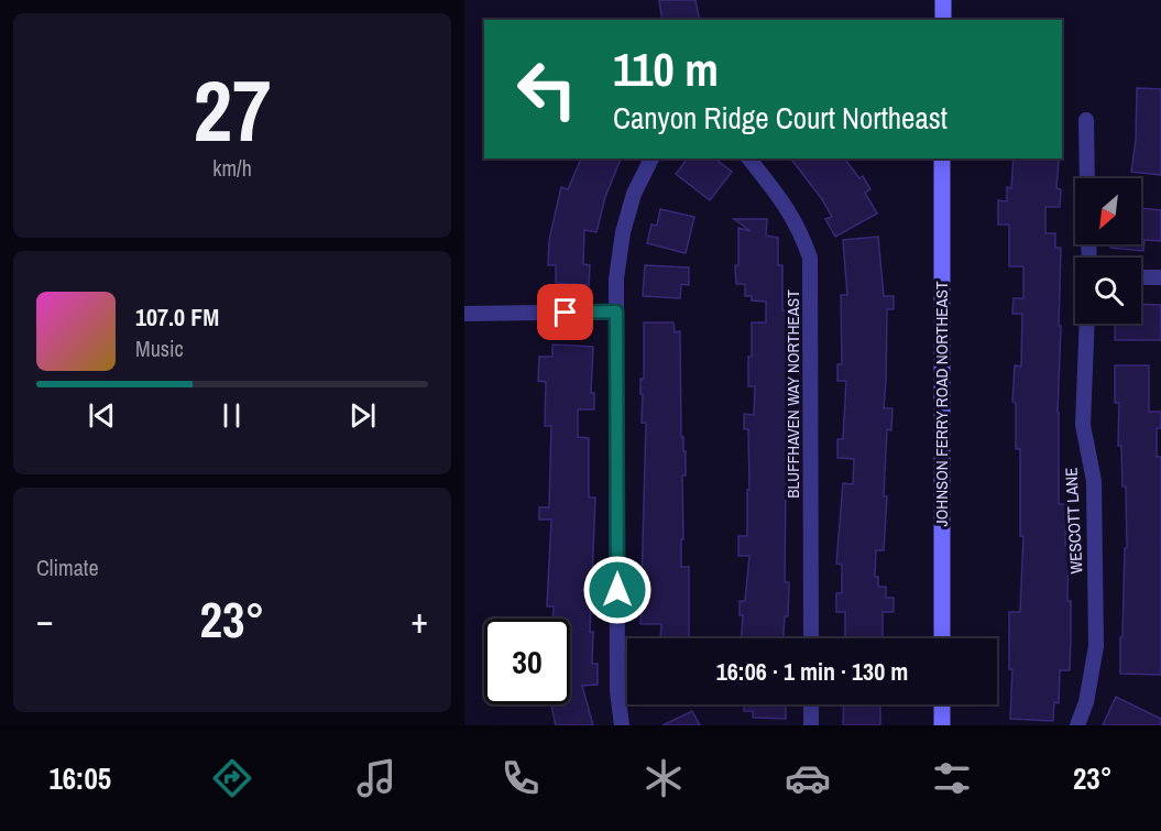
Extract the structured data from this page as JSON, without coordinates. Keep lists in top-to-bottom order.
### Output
{
  "streets": {
    "main road": ["JOHNSON FERRY ROAD NORTHEAST"],
    "street": ["BLUFFHAVEN WAY NORTHEAST", "WESCOTT LANE"]
  },
  "north": "bottom left",
  "page": {
    "tile": [
      ["27", "km/h"],
      "Climate"
    ],
    "turn": ["110 m", "Canyon Ridge Court Northeast"],
    "song": ["107.0 FM", "Music"],
    "heat": ["−", "23°", "+"],
    "limit": "30",
    "trip": "16:06 · 1 min · 130 m",
    "tabs": ["16:05", "23°"]
  }
}
